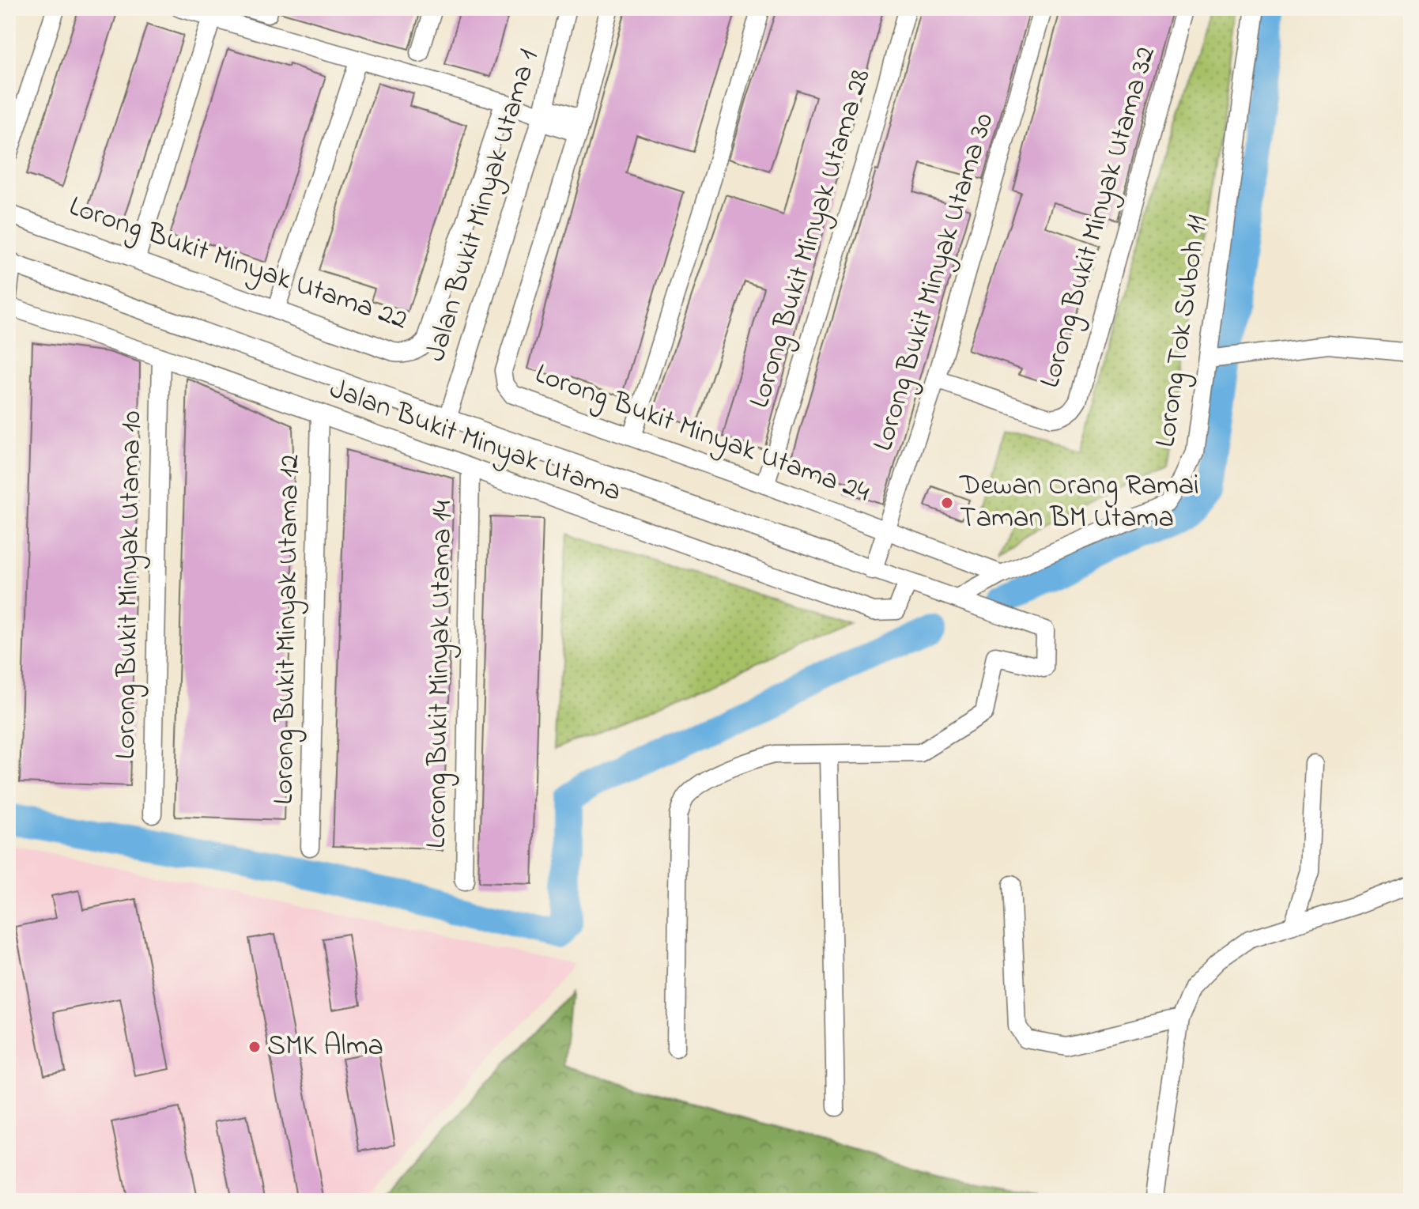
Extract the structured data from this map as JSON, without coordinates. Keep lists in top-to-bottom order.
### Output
{
  "streets": {
    "street": [
      "Jalan Bukit Minyak Utama 1",
      "Lorong Bukit Minyak Utama 32",
      "Lorong Bukit Minyak Utama 28",
      "Lorong Bukit Minyak Utama 22",
      "Lorong Bukit Minyak Utama 30",
      "Lorong Tok Suboh 11",
      "Lorong Bukit Minyak Utama 24",
      "Jalan Bukit Minyak Utama",
      "Lorong Bukit Minyak Utama 10",
      "Lorong Bukit Minyak Utama 12",
      "Lorong Bukit Minyak Utama 14"
    ]
  },
  "crossings": [
    ["Jalan Bukit Minyak Utama 1", "Jalan Bukit Minyak Utama"],
    ["Lorong Bukit Minyak Utama 32", "Lorong Bukit Minyak Utama 30"],
    ["Lorong Bukit Minyak Utama 28", "Lorong Bukit Minyak Utama 24"],
    ["Lorong Bukit Minyak Utama 30", "Lorong Bukit Minyak Utama 24"],
    ["Lorong Bukit Minyak Utama 30", "Jalan Bukit Minyak Utama"],
    ["Lorong Tok Suboh 11", "Lorong Bukit Minyak Utama 24"],
    ["Lorong Tok Suboh 11", "Jalan Bukit Minyak Utama"],
    ["Jalan Bukit Minyak Utama", "Lorong Bukit Minyak Utama 10"],
    ["Jalan Bukit Minyak Utama", "Lorong Bukit Minyak Utama 12"],
    ["Jalan Bukit Minyak Utama", "Lorong Bukit Minyak Utama 14"]
  ],
  "places": ["Dewan Orang Ramai Taman BM Utama", "SMK Alma"]
}
